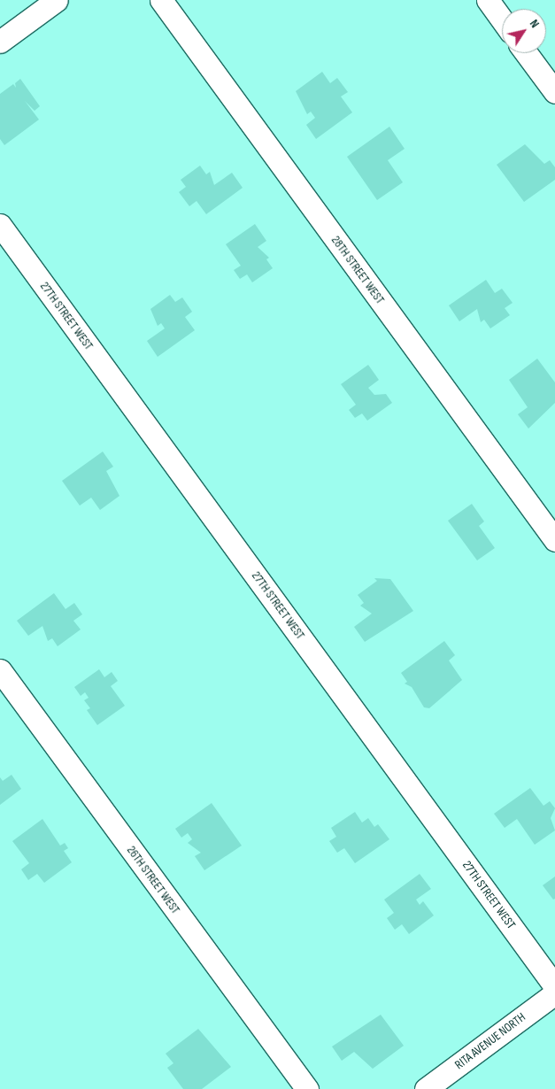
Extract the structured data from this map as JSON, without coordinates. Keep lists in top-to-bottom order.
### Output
{
  "streets": {
    "street": [
      "28TH STREET WEST",
      "27TH STREET WEST",
      "26TH STREET WEST",
      "RITA AVENUE NORTH"
    ]
  },
  "north": "top right"
}
